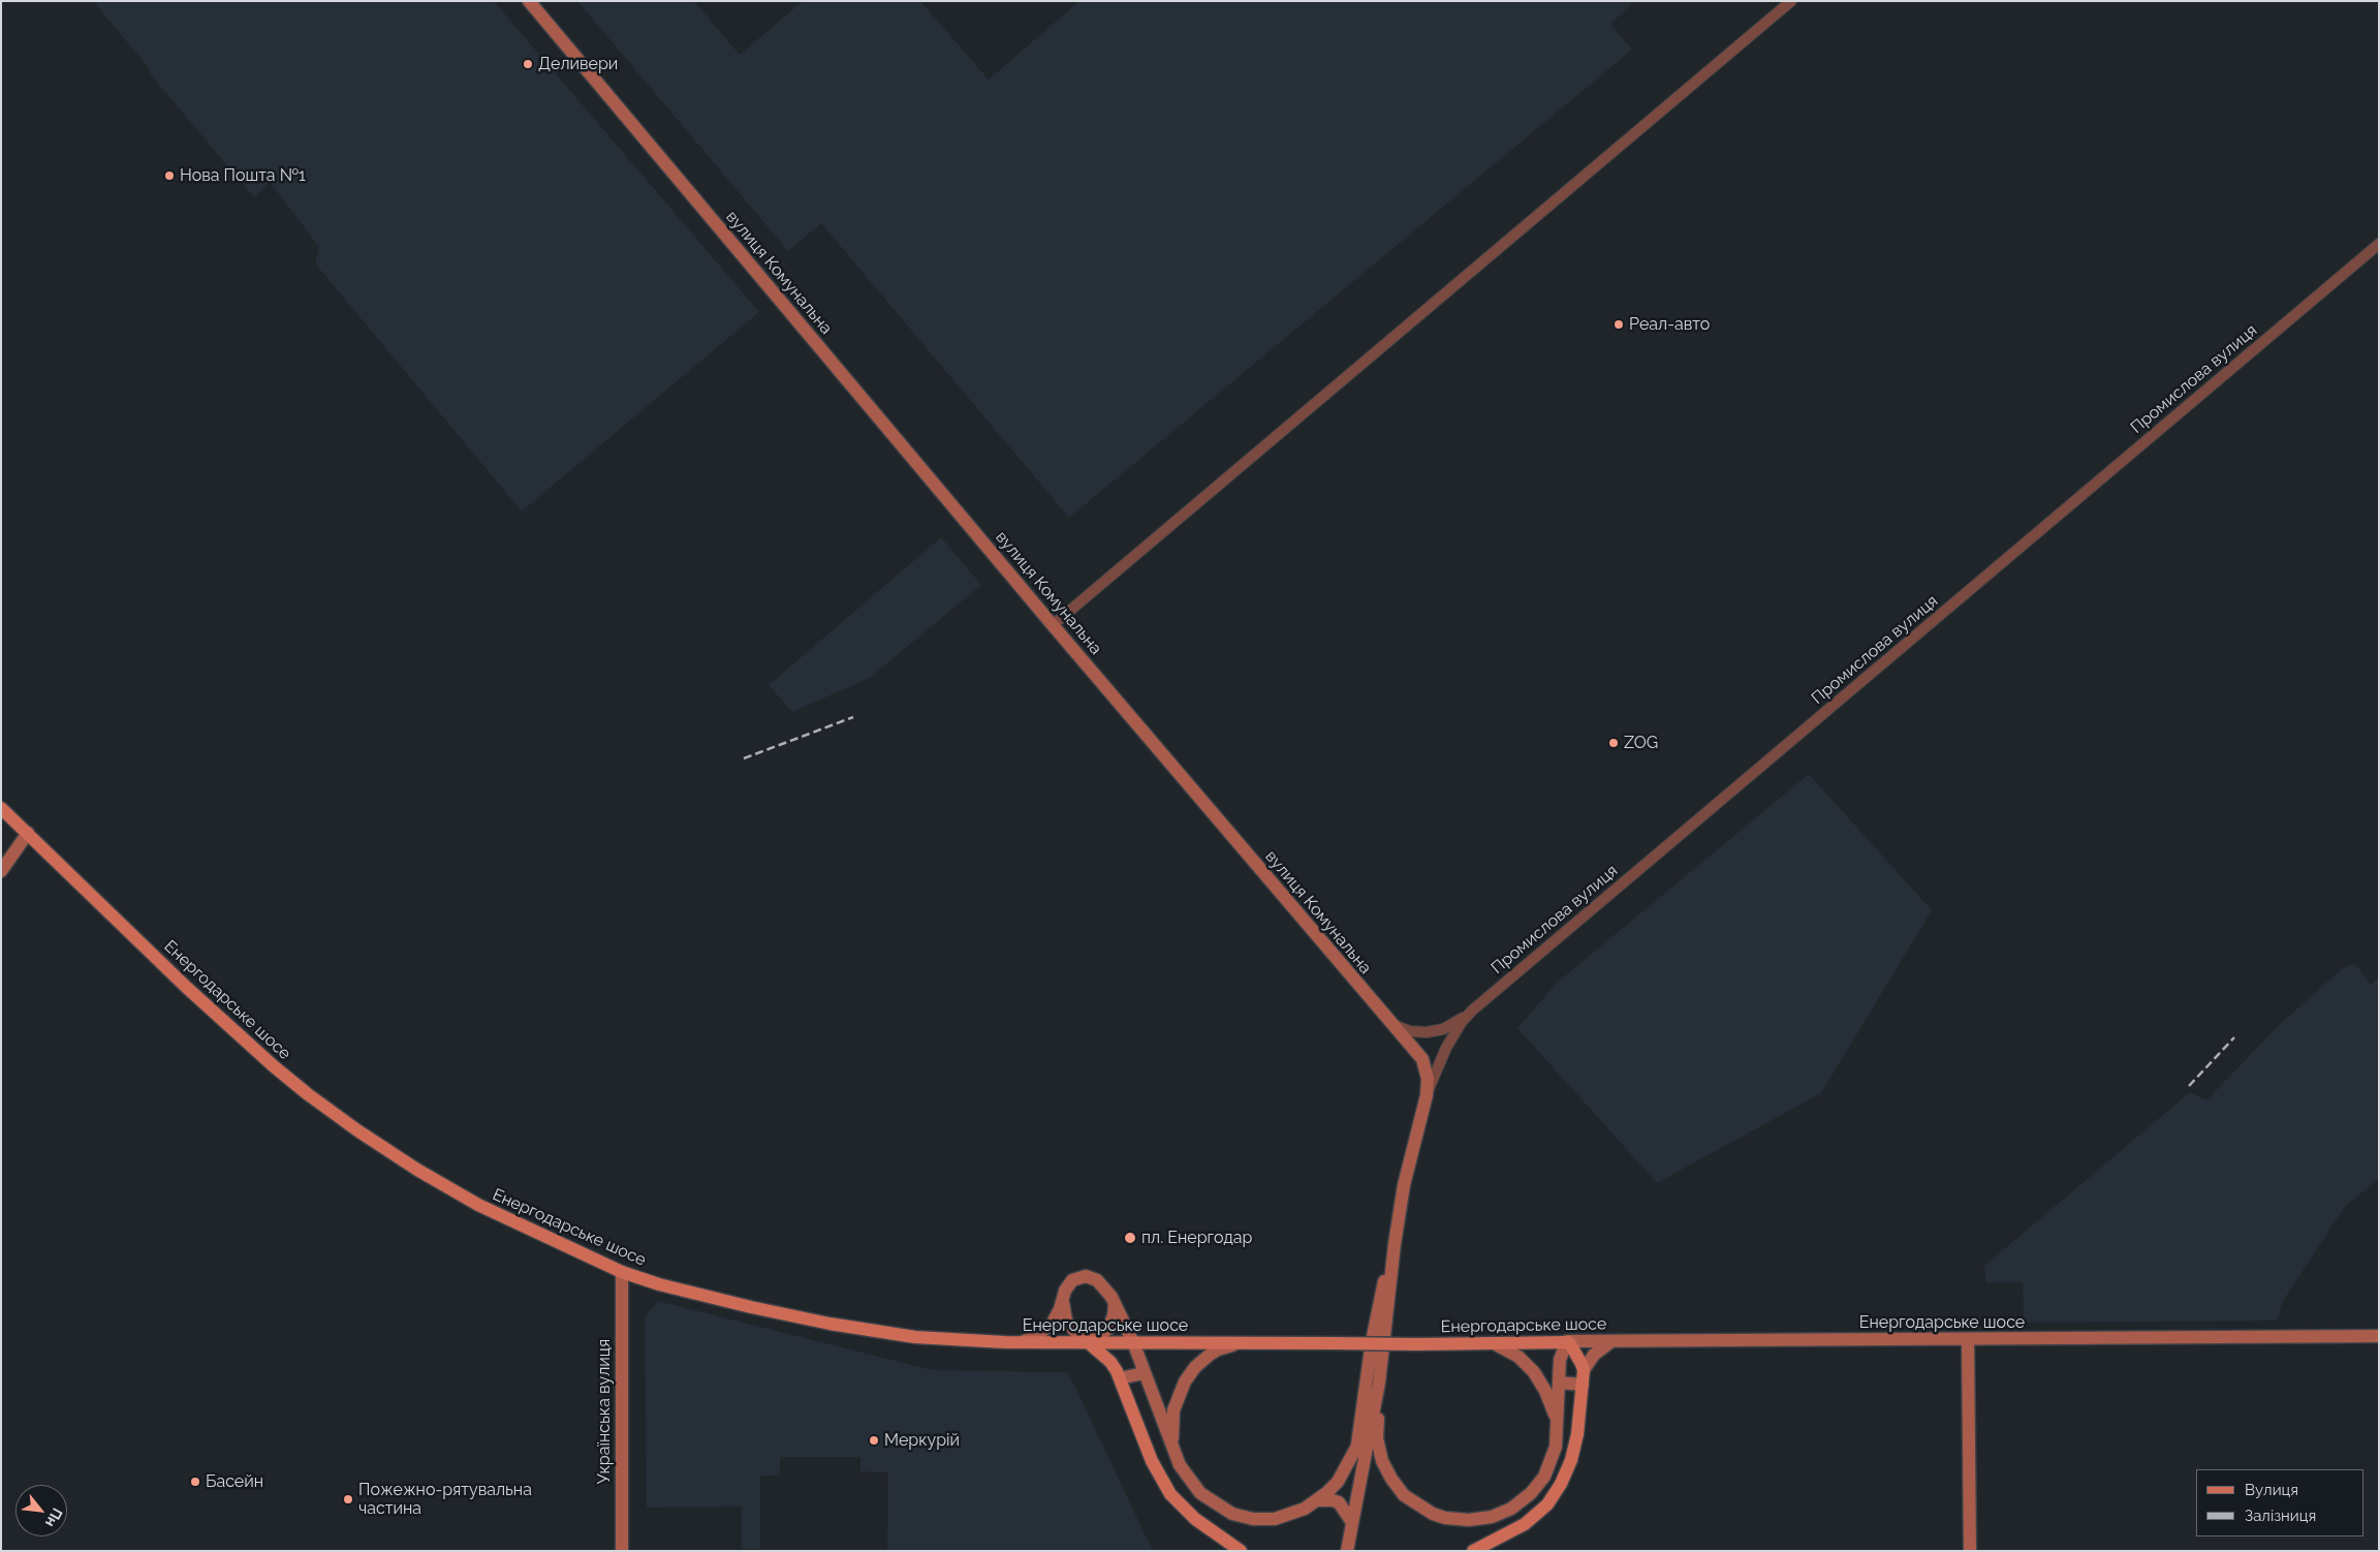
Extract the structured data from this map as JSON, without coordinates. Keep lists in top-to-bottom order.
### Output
{
  "streets": {
    "main road": ["Енергодарське шосе"],
    "street": ["вулиця Комунальна", "Промислова вулиця", "Українська вулиця"]
  },
  "crossings": [
    ["вулиця Комунальна", "Промислова вулиця"],
    ["Енергодарське шосе", "Українська вулиця"]
  ],
  "places": [
    "Деливери",
    "Нова Пошта №1",
    "Реал-авто",
    "ZOG",
    "пл. Енергодар",
    "Меркурій",
    "Басейн",
    "Пожежно-рятувальна частина"
  ],
  "legend": ["Вулиця", "Залізниця"],
  "north": "bottom right"
}
